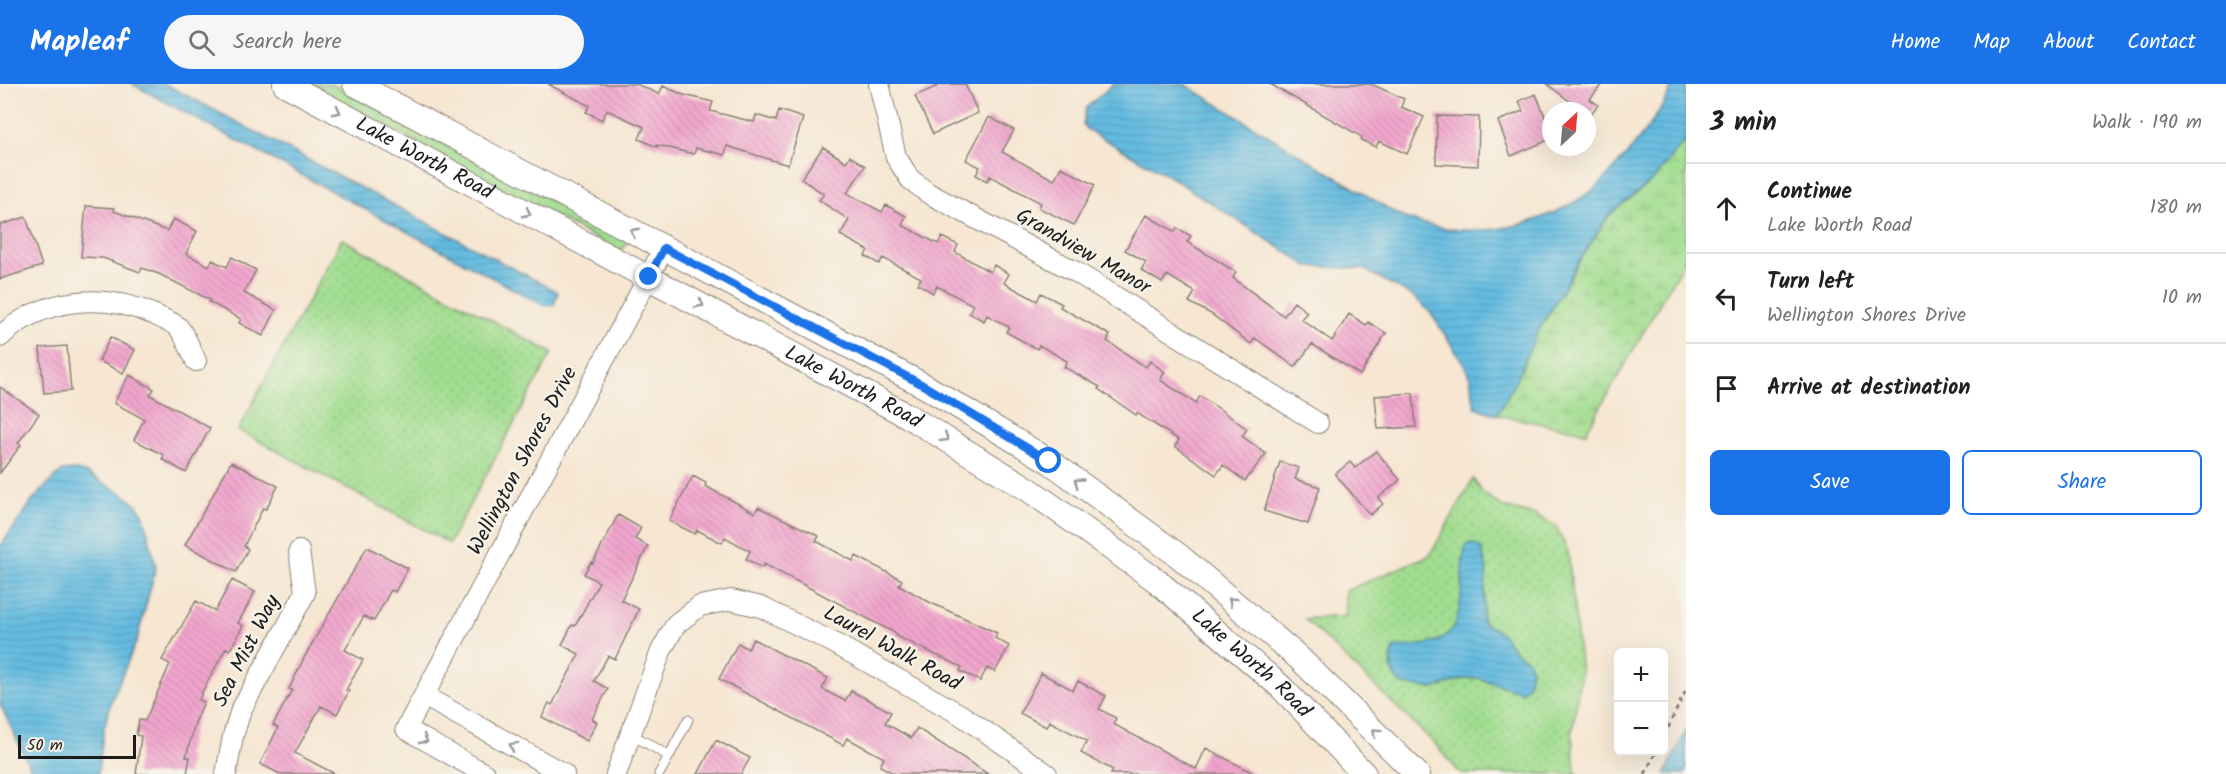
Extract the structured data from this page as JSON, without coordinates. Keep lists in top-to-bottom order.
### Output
{
  "streets": {
    "street": [
      "Lake Worth Road",
      "Grandview Manor",
      "Wellington Shores Drive",
      "Laurel Walk Road",
      "Sea Mist Way"
    ]
  },
  "crossings": [
    ["Lake Worth Road", "Wellington Shores Drive"]
  ],
  "scale_bar": "50 m",
  "north": "top right",
  "page": {
    "header": "Mapleaf",
    "search": "Search here",
    "nav": [
      "Home",
      "Map",
      "About",
      "Contact"
    ],
    "heading": ["3 min", "Walk · 190 m"],
    "list": [
      ["Continue", "Lake Worth Road", "180 m"],
      ["Turn left", "Wellington Shores Drive", "10 m"],
      "Arrive at destination"
    ],
    "buttons": ["Save", "Share"],
    "map_buttons": ["+", "−"],
    "scale": "50 m"
  }
}
